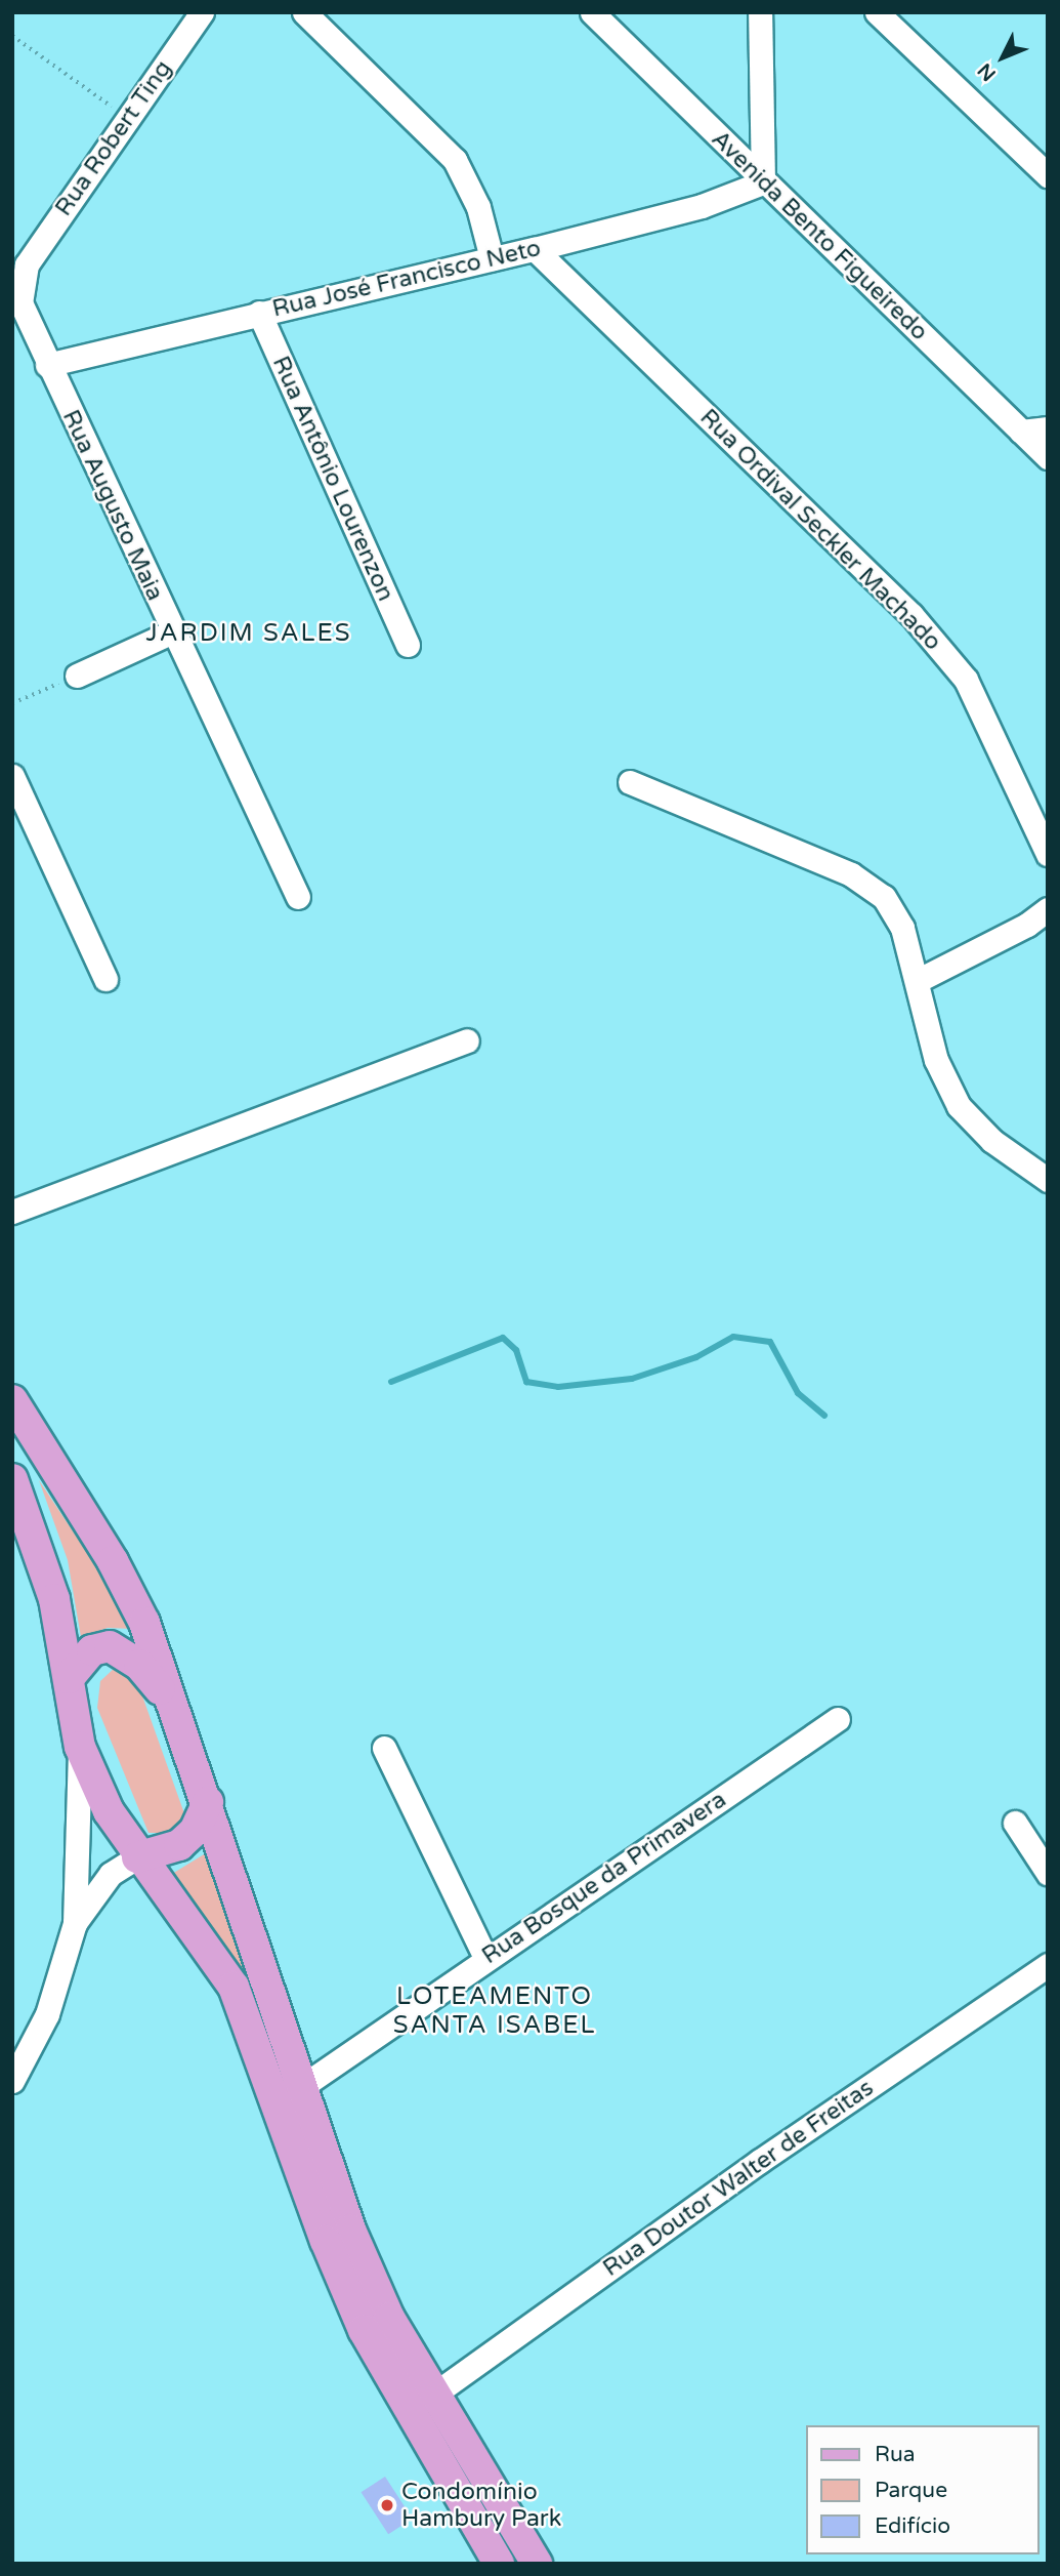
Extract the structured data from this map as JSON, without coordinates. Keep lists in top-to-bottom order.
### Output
{
  "streets": {
    "street": [
      "Rua Robert Ting",
      "Avenida Bento Figueiredo",
      "Rua José Francisco Neto",
      "Rua Antônio Lourenzon",
      "Rua Augusto Maia",
      "Rua Ordival Seckler Machado",
      "Rua Bosque da Primavera",
      "Rua Doutor Walter de Freitas"
    ]
  },
  "crossings": [
    ["Rua Robert Ting", "Rua Augusto Maia"],
    ["Avenida Bento Figueiredo", "Rua José Francisco Neto"],
    ["Rua José Francisco Neto", "Rua Antônio Lourenzon"],
    ["Rua José Francisco Neto", "Rua Augusto Maia"],
    ["Rua José Francisco Neto", "Rua Ordival Seckler Machado"]
  ],
  "districts": ["JARDIM SALES", "LOTEAMENTO SANTA ISABEL"],
  "places": ["Condomínio Hambury Park"],
  "legend": ["Rua", "Parque", "Edifício"],
  "north": "bottom left"
}
